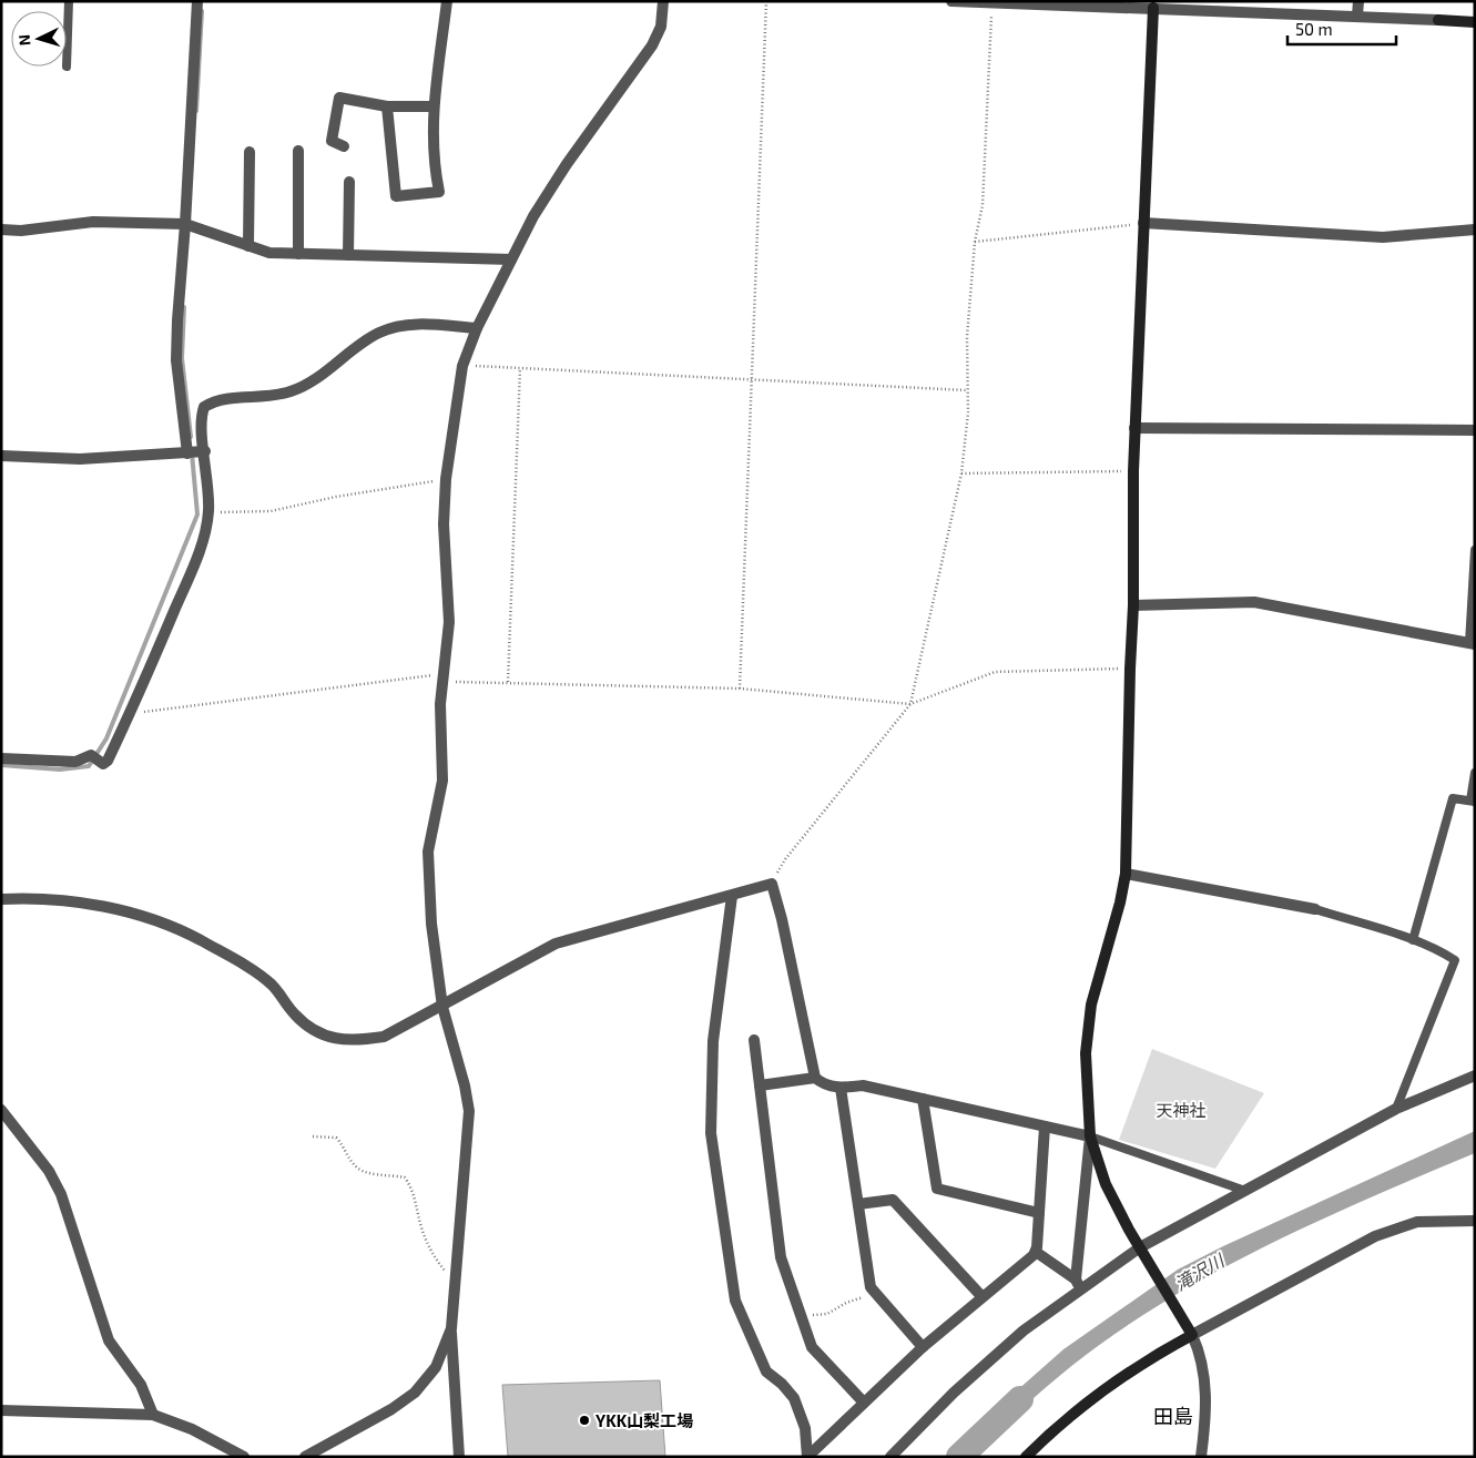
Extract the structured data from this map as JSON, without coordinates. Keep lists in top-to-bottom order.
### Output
{
  "districts": ["田島"],
  "water": ["滝沢川"],
  "parks": ["天神社"],
  "places": ["YKK山梨工場"],
  "scale_bar": "50 m",
  "north": "left"
}
